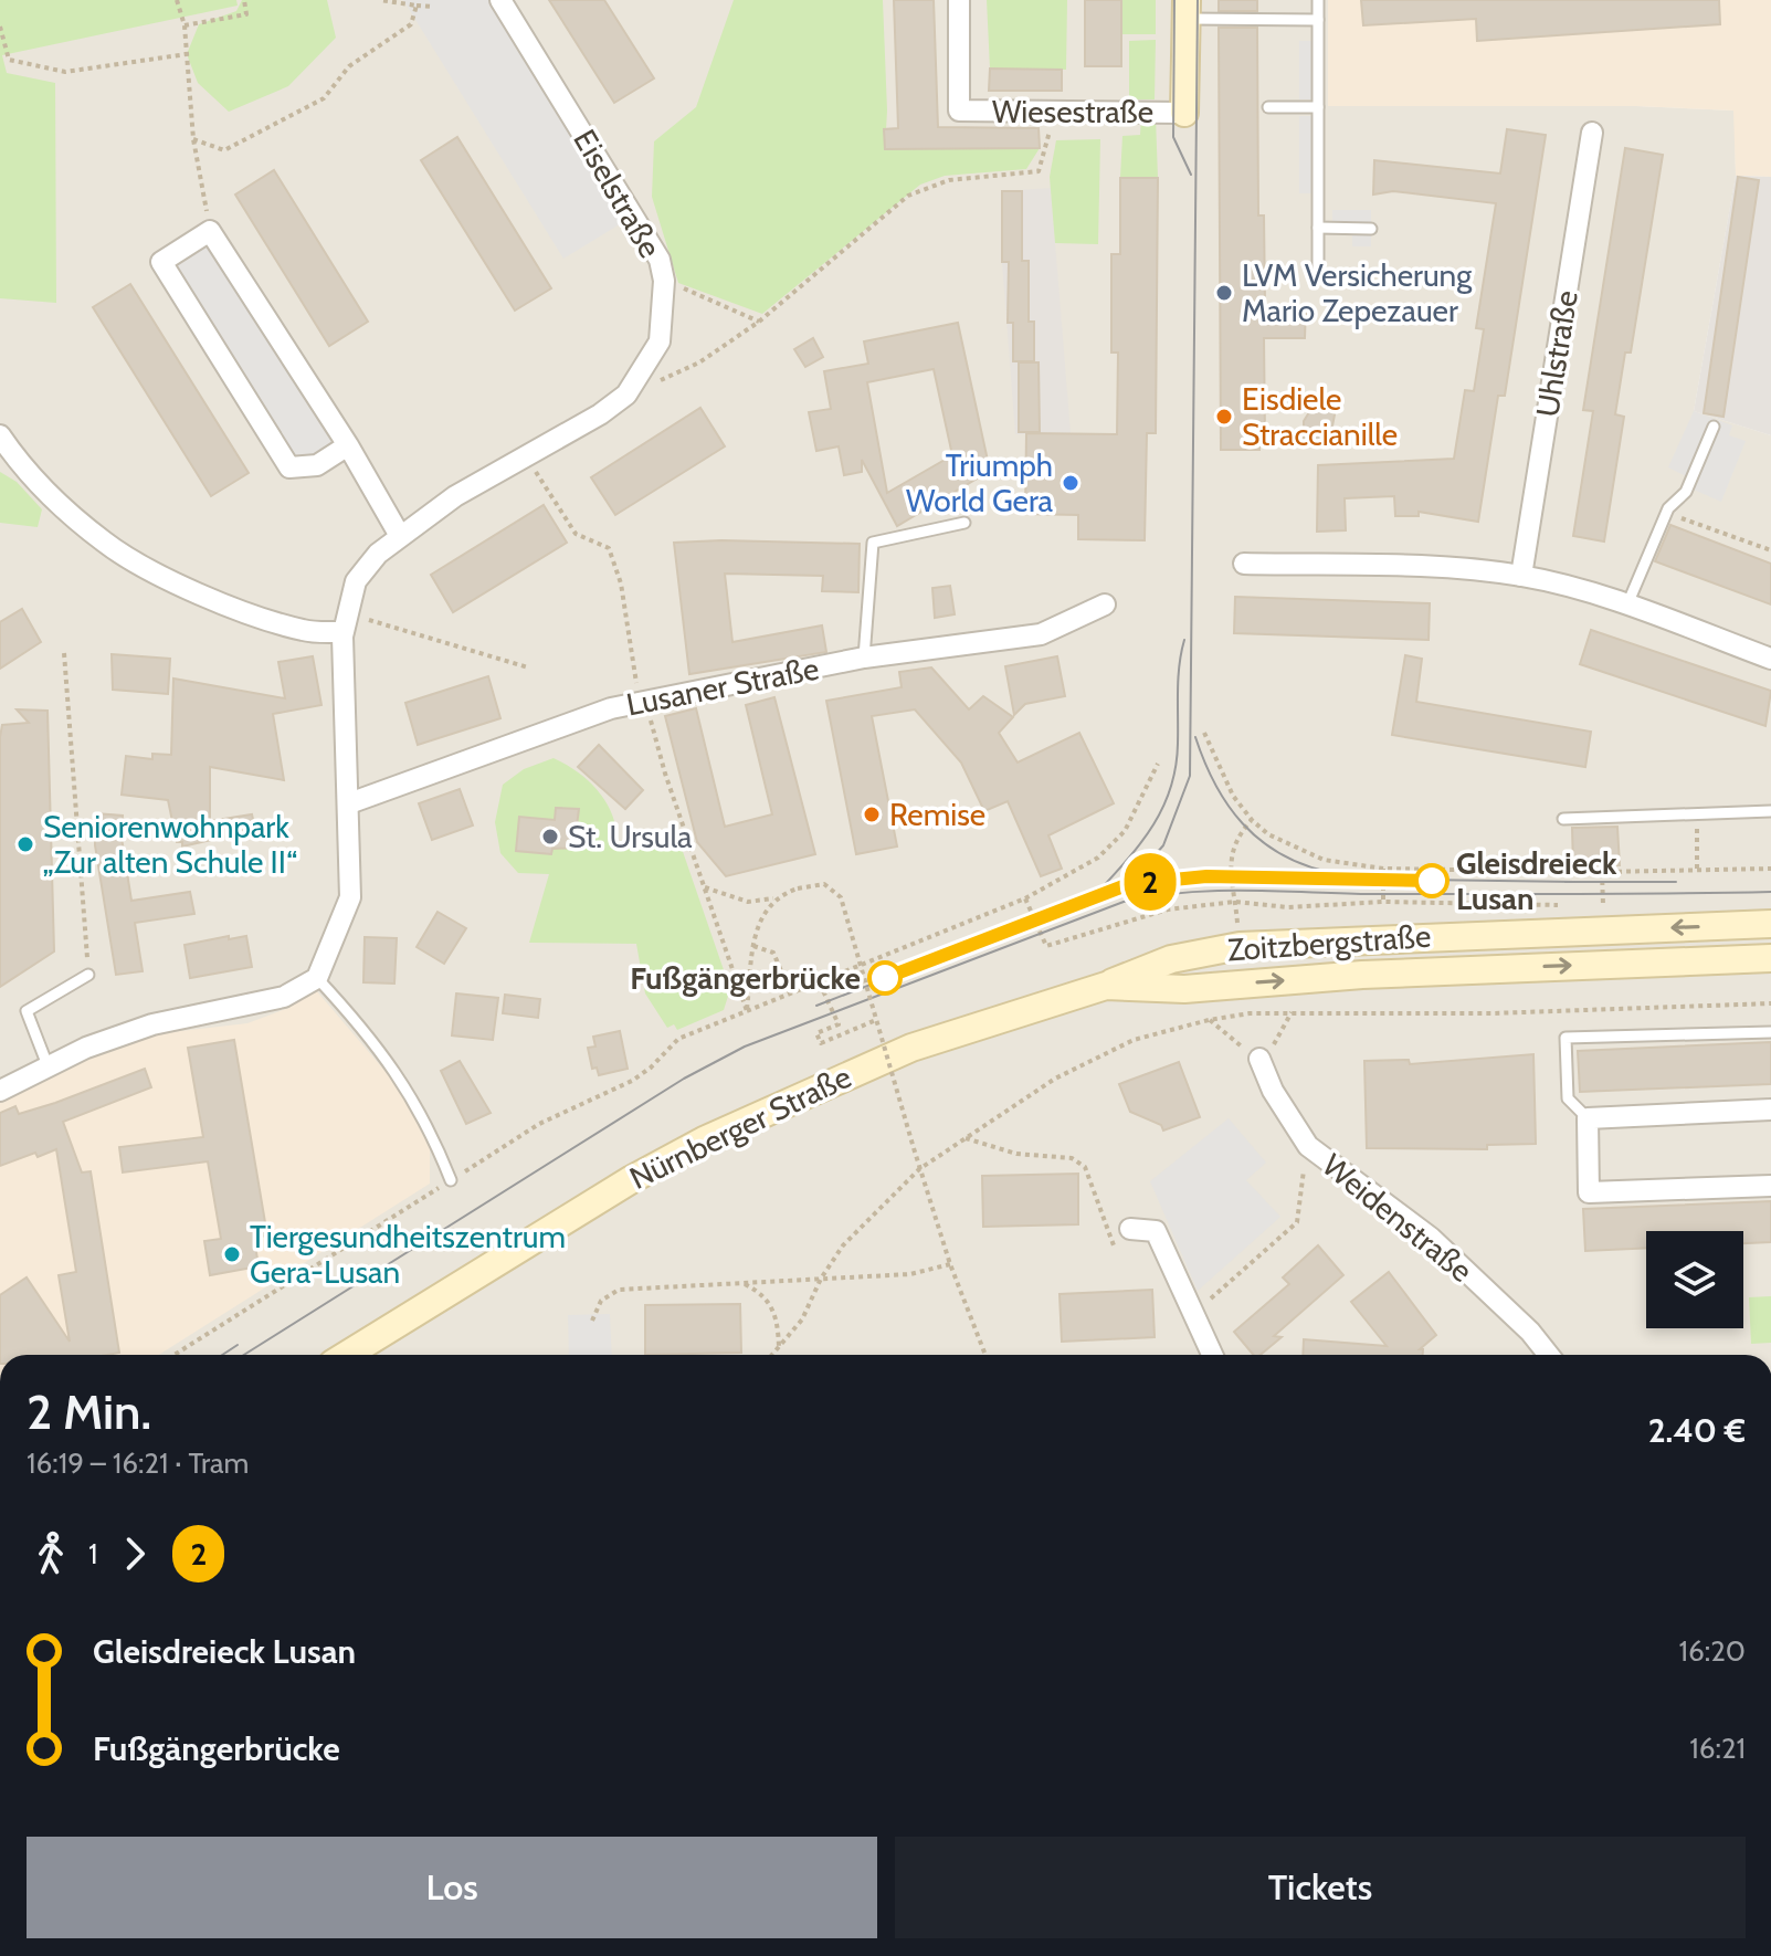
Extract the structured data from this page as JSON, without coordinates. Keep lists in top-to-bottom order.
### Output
{
  "streets": {
    "main road": ["Wiesestraße", "Zoitzbergstraße", "Nürnberger Straße"],
    "street": [
      "Eiselstraße",
      "Uhlstraße",
      "Lusaner Straße",
      "Weidenstraße"
    ]
  },
  "crossings": [
    ["Zoitzbergstraße", "Nürnberger Straße"]
  ],
  "places": [
    "LVM Versicherung Mario Zepezauer",
    "Eisdiele Straccianille",
    "Triumph World Gera",
    "Remise",
    "St. Ursula",
    "Seniorenwohnpark „Zur alten Schule II“",
    "Gleisdreieck Lusan",
    "Fußgängerbrücke",
    "Tiergesundheitszentrum Gera-Lusan"
  ],
  "lines": ["tram line 2"],
  "page": {
    "on_map": "2",
    "heading": ["2 Min.", "16:19 – 16:21 · Tram", "2.40 €"],
    "legs": ["1", "2"],
    "list": [
      {
        "name": "Gleisdreieck Lusan",
        "value": "16:20"
      },
      {
        "name": "Fußgängerbrücke",
        "value": "16:21"
      }
    ],
    "buttons": ["Los", "Tickets"]
  }
}
